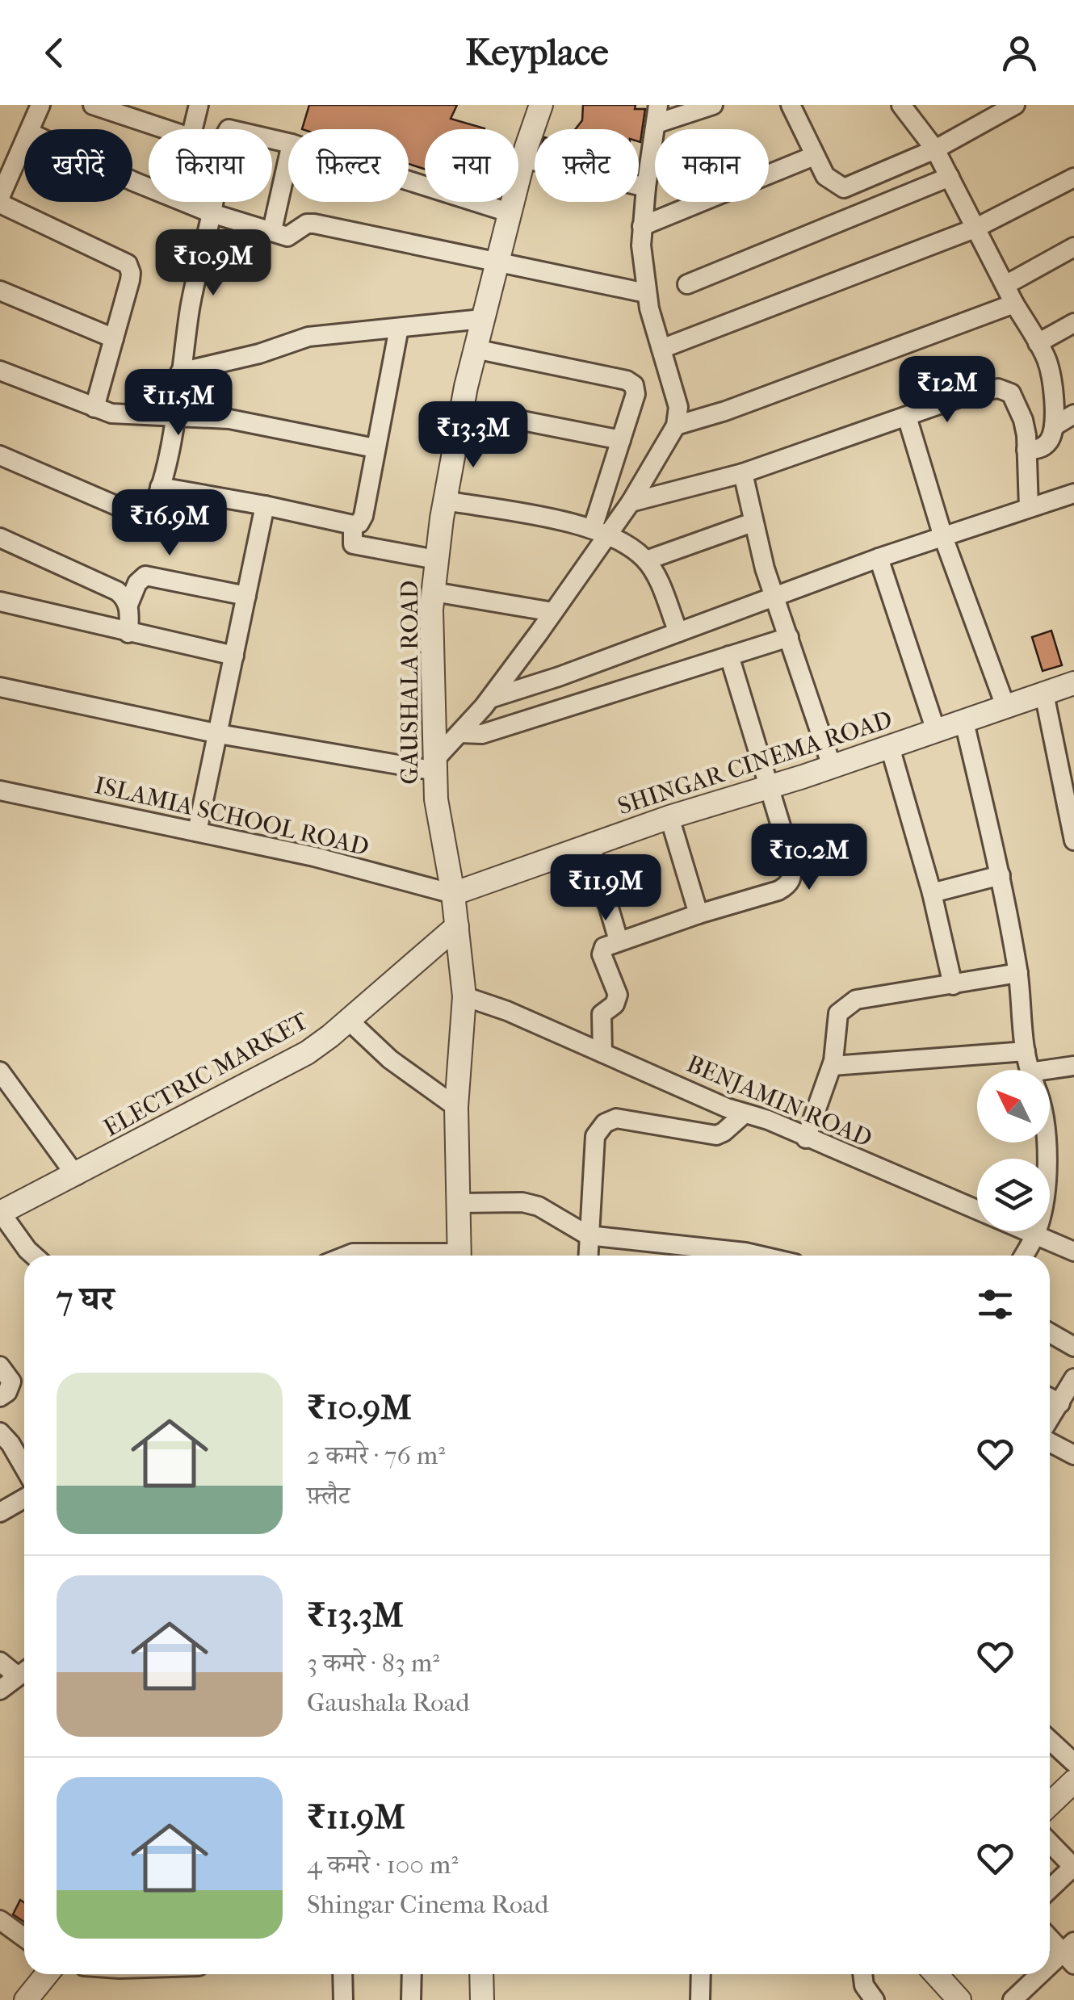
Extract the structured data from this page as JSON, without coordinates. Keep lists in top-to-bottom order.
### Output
{
  "streets": {
    "street": [
      "GAUSHALA ROAD",
      "SHINGAR CINEMA ROAD",
      "ISLAMIA SCHOOL ROAD",
      "ELECTRIC MARKET",
      "BENJAMIN ROAD"
    ]
  },
  "crossings": [
    ["GAUSHALA ROAD", "SHINGAR CINEMA ROAD"],
    ["GAUSHALA ROAD", "ISLAMIA SCHOOL ROAD"],
    ["GAUSHALA ROAD", "ELECTRIC MARKET"],
    ["GAUSHALA ROAD", "BENJAMIN ROAD"],
    ["SHINGAR CINEMA ROAD", "ISLAMIA SCHOOL ROAD"]
  ],
  "north": "top left",
  "page": {
    "header": "Keyplace",
    "chip": [
      "खरीदें",
      "किराया",
      "फ़िल्टर",
      "नया",
      "फ़्लैट",
      "मकान"
    ],
    "price": [
      "₹10.9M",
      "₹12M",
      "₹11.5M",
      "₹13.3M",
      "₹16.9M",
      "₹10.2M",
      "₹11.9M"
    ],
    "heading": "7 घर",
    "list": [
      {
        "name": "₹10.9M",
        "note": "2 कमरे · 76 m² · फ़्लैट"
      },
      {
        "name": "₹13.3M",
        "note": "3 कमरे · 83 m² · Gaushala Road"
      },
      {
        "name": "₹11.9M",
        "note": "4 कमरे · 100 m² · Shingar Cinema Road"
      }
    ]
  }
}
